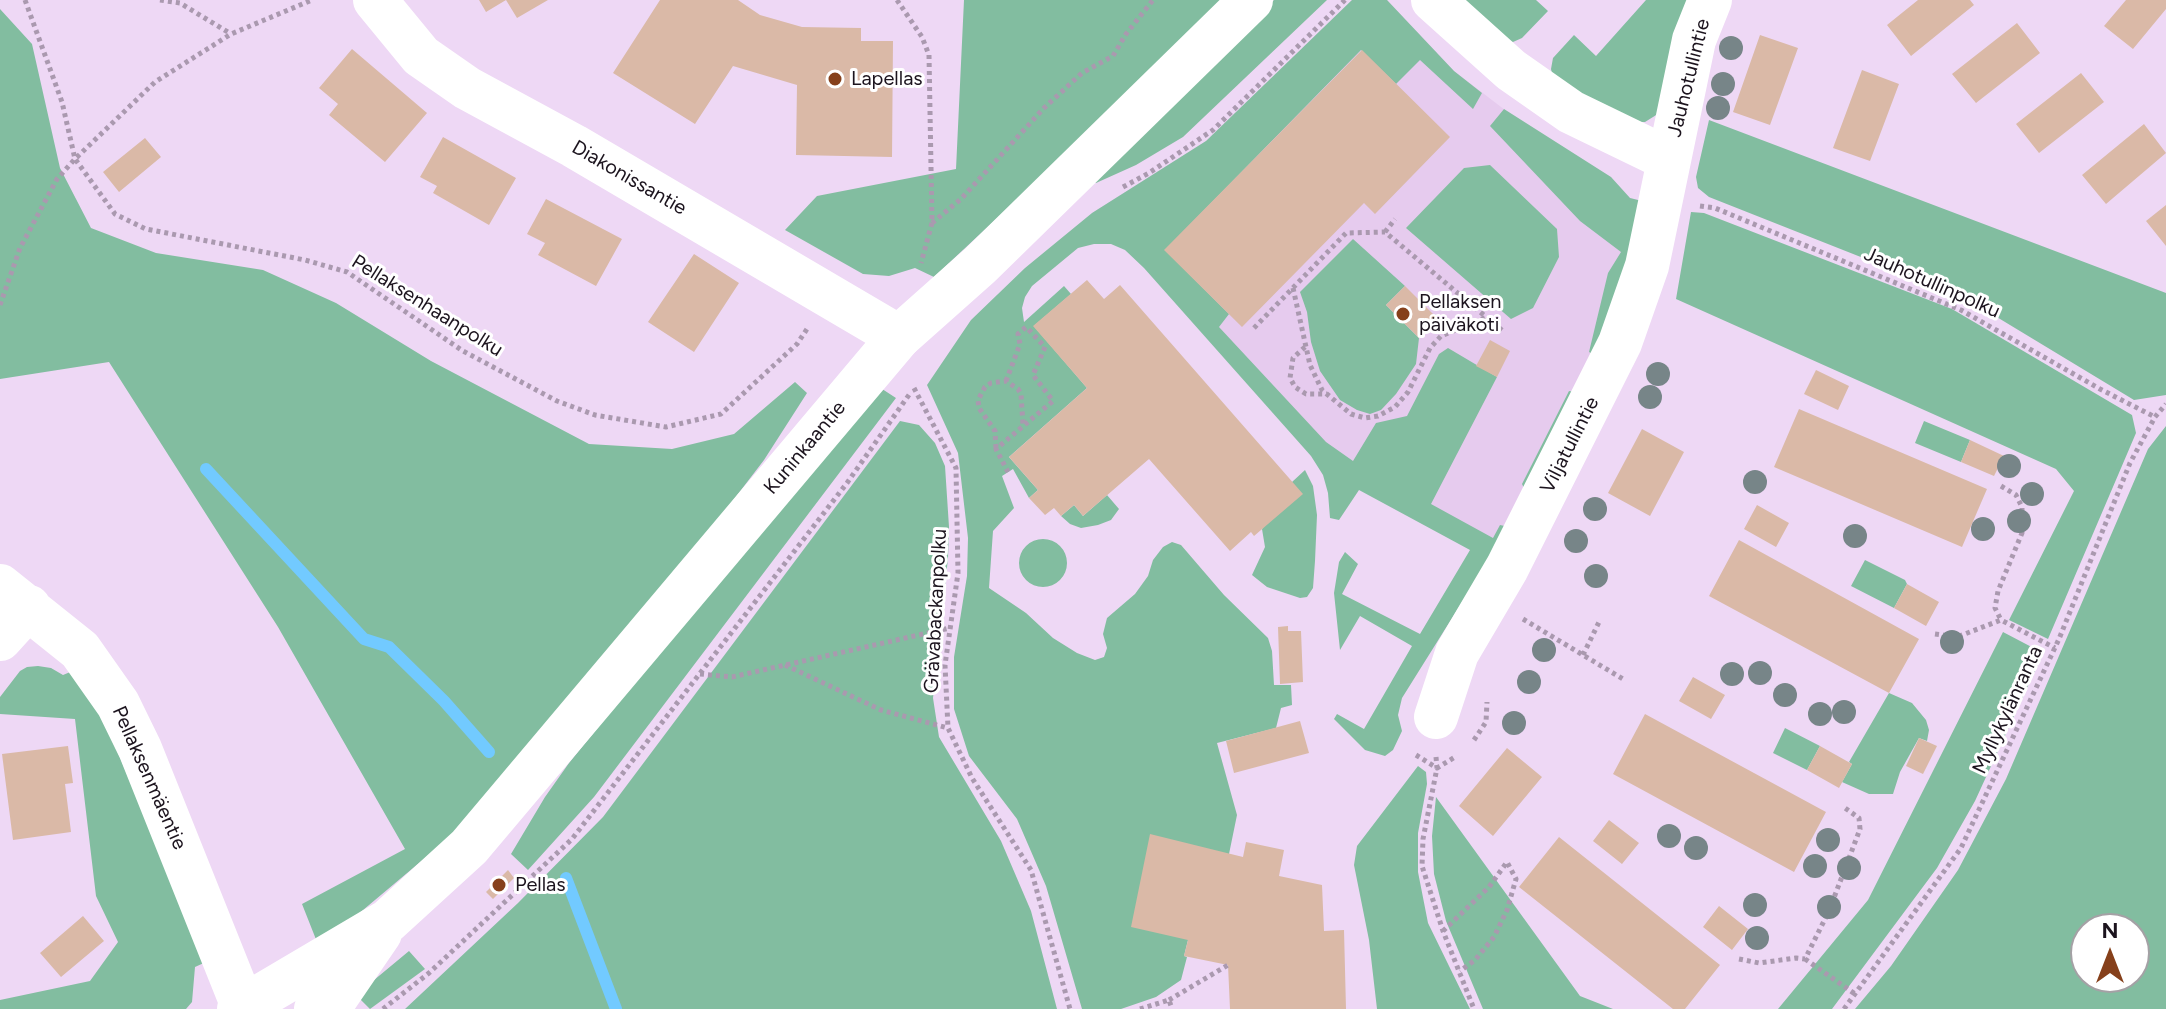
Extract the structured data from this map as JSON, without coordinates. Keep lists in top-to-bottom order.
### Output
{
  "streets": {
    "street": [
      "Jauhotullintie",
      "Diakonissantie",
      "Viljatullintie",
      "Kuninkaantie",
      "Pellaksenmäentie"
    ],
    "path": [
      "Jauhotullinpolku",
      "Pellaksenhaanpolku",
      "Grävabackanpolku",
      "Myllykylänranta"
    ]
  },
  "crossings": [
    ["Jauhotullintie", "Viljatullintie"],
    ["Diakonissantie", "Pellaksenhaanpolku"],
    ["Diakonissantie", "Kuninkaantie"],
    ["Jauhotullinpolku", "Myllykylänranta"],
    ["Kuninkaantie", "Pellaksenmäentie"]
  ],
  "places": ["Lapellas", "Pellaksen päiväkoti", "Pellas"],
  "north": "top"
}
